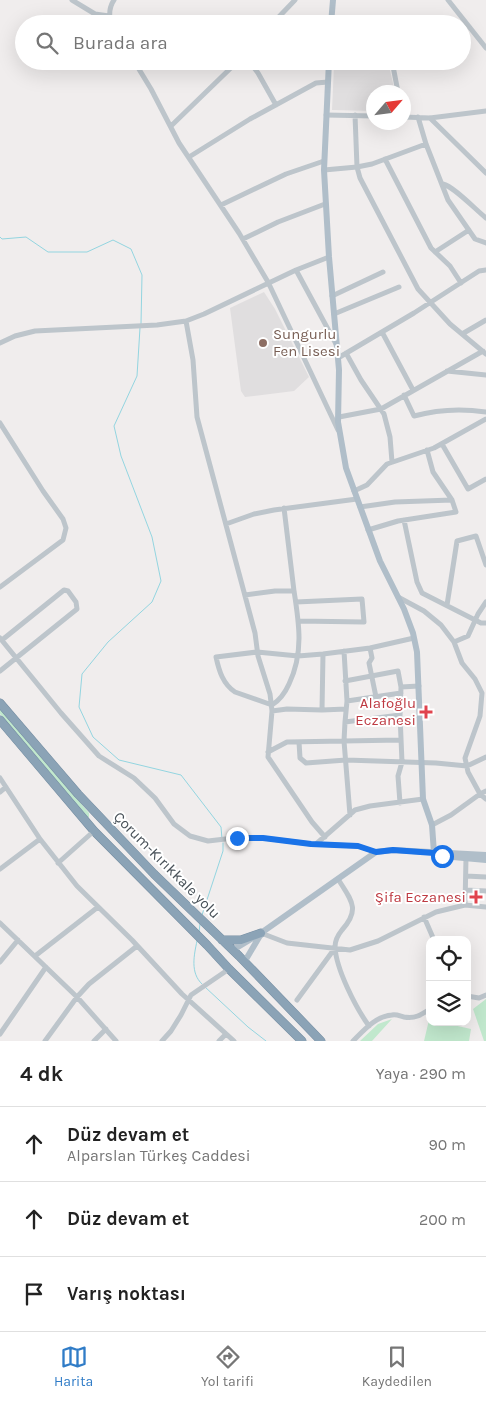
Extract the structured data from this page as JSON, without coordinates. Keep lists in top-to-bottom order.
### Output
{
  "streets": {
    "highway": ["Çorum-Kırıkkale yolu"]
  },
  "places": {
    "other": ["Sungurlu Fen Lisesi"],
    "health": ["Alafoğlu Eczanesi", "Şifa Eczanesi"]
  },
  "north": "top right",
  "page": {
    "search": "Burada ara",
    "heading": ["4 dk", "Yaya · 290 m"],
    "list": [
      ["Düz devam et", "Alparslan Türkeş Caddesi", "90 m"],
      ["Düz devam et", "200 m"],
      "Varış noktası"
    ],
    "nav": ["Harita", "Yol tarifi", "Kaydedilen"]
  }
}
